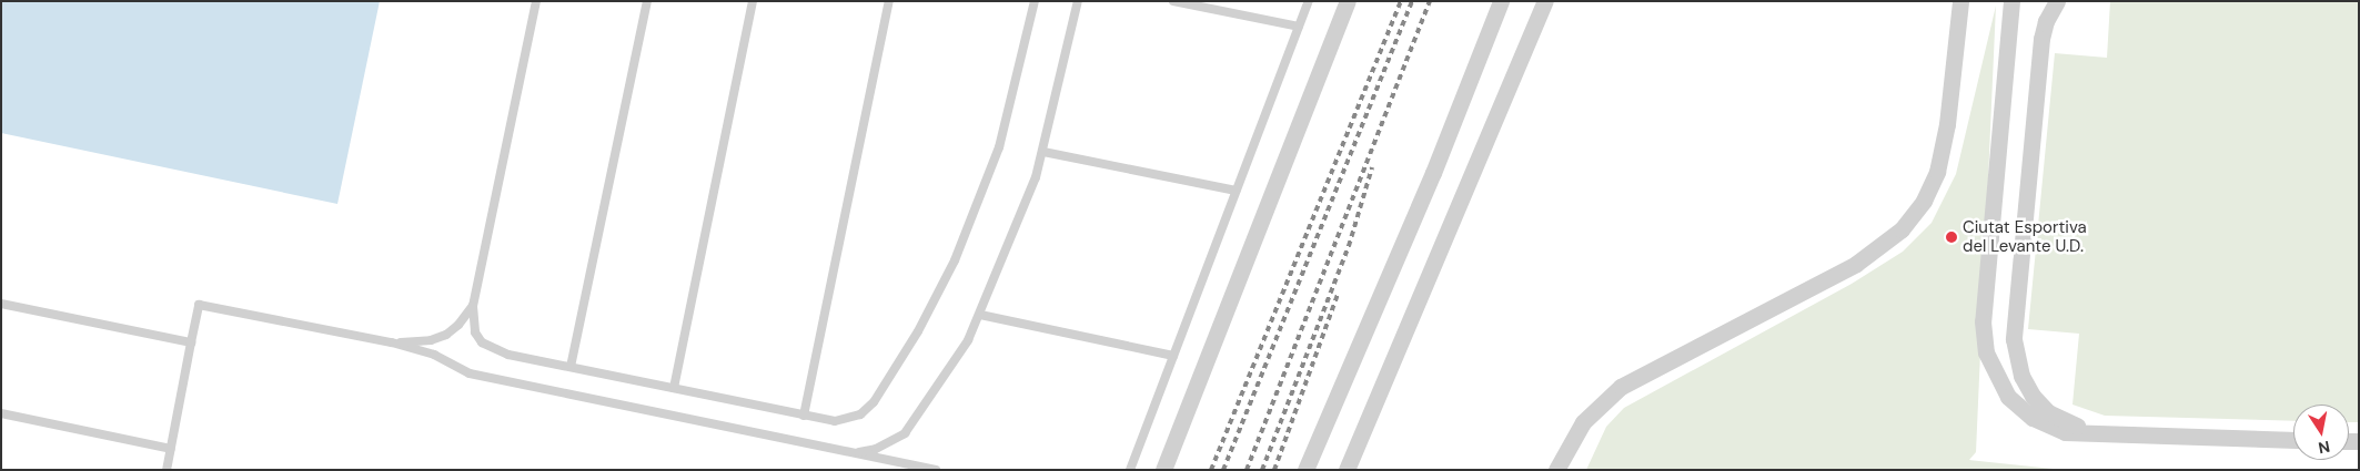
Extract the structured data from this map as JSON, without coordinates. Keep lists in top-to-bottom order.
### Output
{
  "places": ["Ciutat Esportiva del Levante U.D."],
  "north": "bottom"
}
